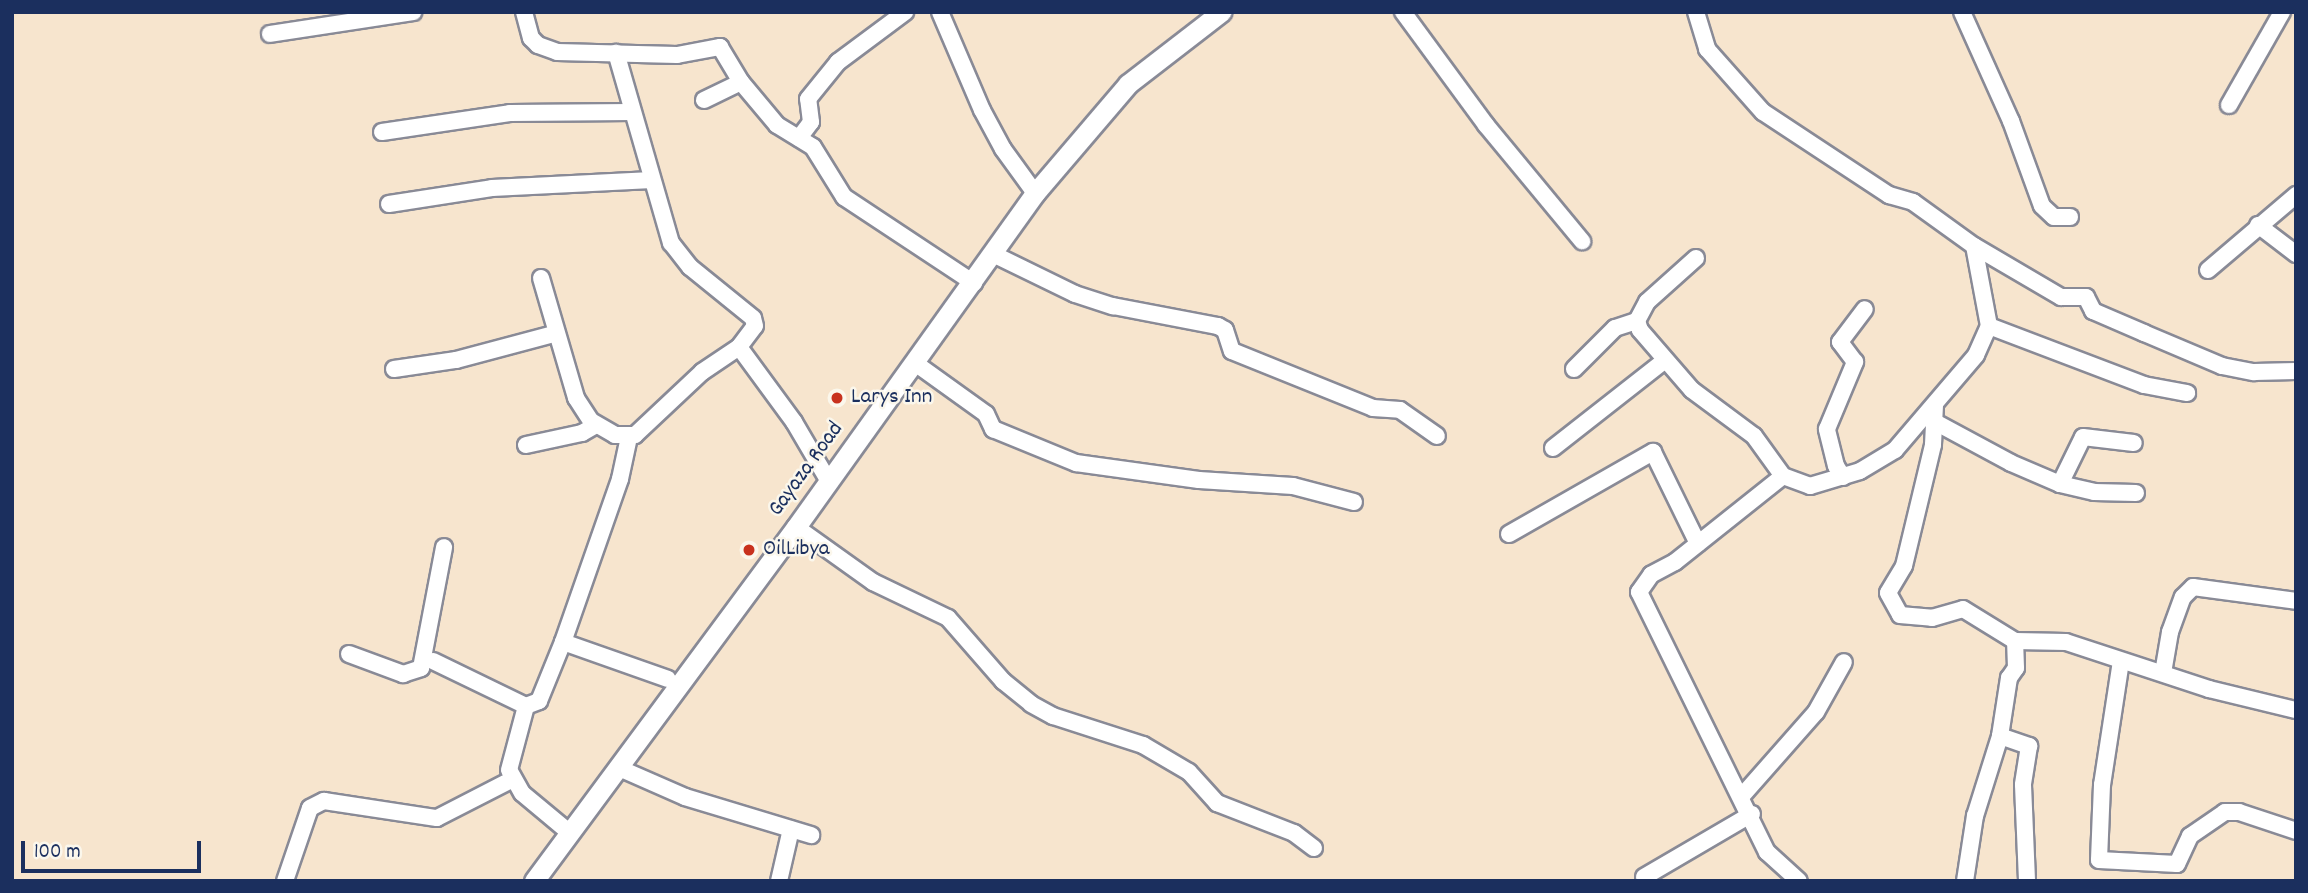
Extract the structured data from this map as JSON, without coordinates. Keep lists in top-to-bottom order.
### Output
{
  "streets": {
    "main road": ["Gayaza Road"]
  },
  "places": ["Larys Inn", "OilLibya"],
  "scale_bar": "100 m"
}
